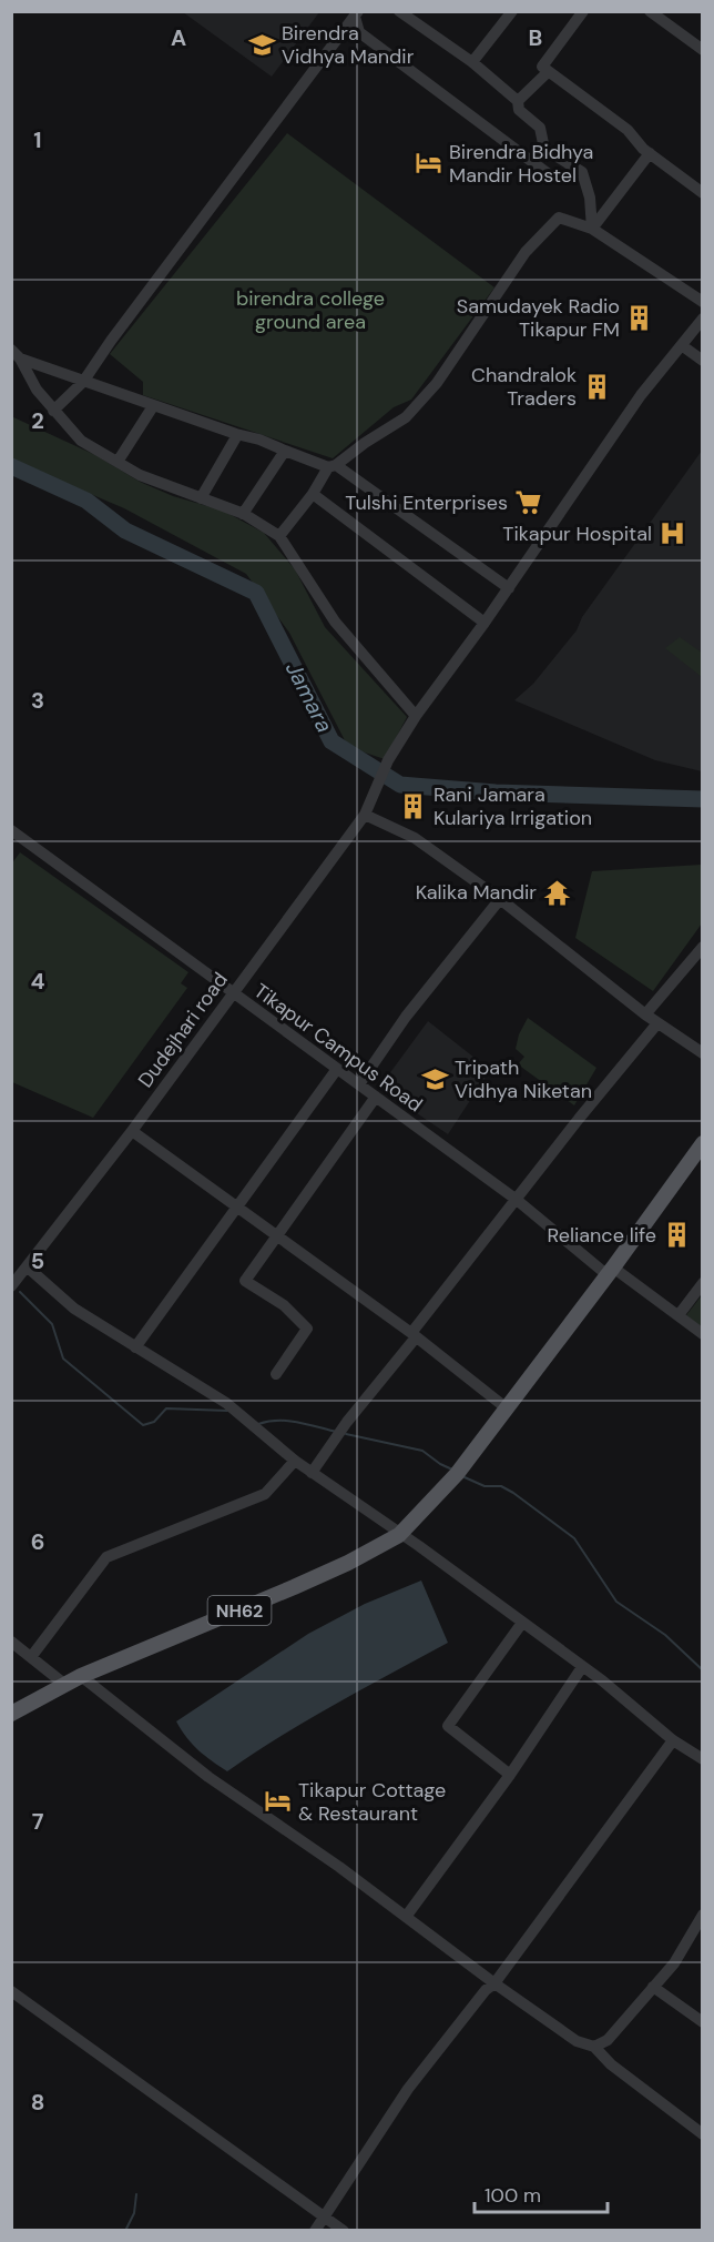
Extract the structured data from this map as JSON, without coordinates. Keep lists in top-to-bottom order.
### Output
{
  "streets": {
    "main road": ["NH62"],
    "street": ["Dudejhari road", "Tikapur Campus Road"]
  },
  "crossings": [
    ["Dudejhari road", "Tikapur Campus Road"],
    ["Tikapur Campus Road", "NH62"]
  ],
  "water": ["Jamara"],
  "parks": ["birendra college ground area"],
  "places": {
    "school or university": ["Birendra Vidhya Mandir", "Tripath Vidhya Niketan"],
    "hotel": ["Birendra Bidhya Mandir Hostel", "Tikapur Cottage & Restaurant"],
    "building": [
      "Samudayek Radio Tikapur FM",
      "Chandralok Traders",
      "Rani Jamara Kulariya Irrigation",
      "Reliance life"
    ],
    "supermarket": ["Tulshi Enterprises"],
    "hospital": ["Tikapur Hospital"],
    "temple": ["Kalika Mandir"]
  },
  "scale_bar": "100 m",
  "grid": {
    "columns": ["A", "B"],
    "rows": [
      "1",
      "2",
      "3",
      "4",
      "5",
      "6",
      "7",
      "8"
    ]
  }
}
